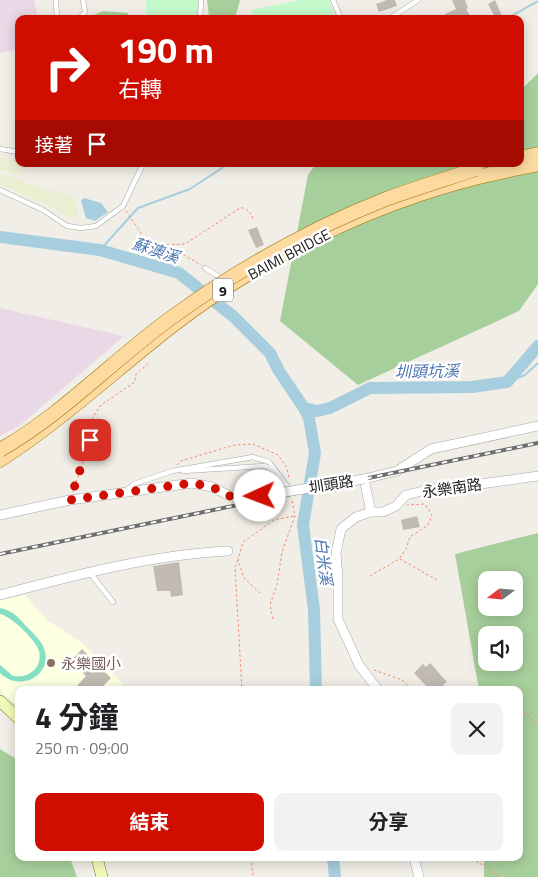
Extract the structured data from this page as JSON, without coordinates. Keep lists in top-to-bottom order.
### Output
{
  "streets": {
    "main road": ["BAIMI BRIDGE", "9"],
    "street": ["圳頭路", "永樂南路"]
  },
  "crossings": [
    ["BAIMI BRIDGE", "9"]
  ],
  "water": ["蘇澳溪", "圳頭坑溪", "白米溪"],
  "places": ["永樂國小"],
  "north": "left",
  "page": {
    "turn": ["190 m", "右轉"],
    "then": "接著",
    "heading": ["4 分鐘", "250 m · 09:00"],
    "buttons": ["結束", "分享"]
  }
}
